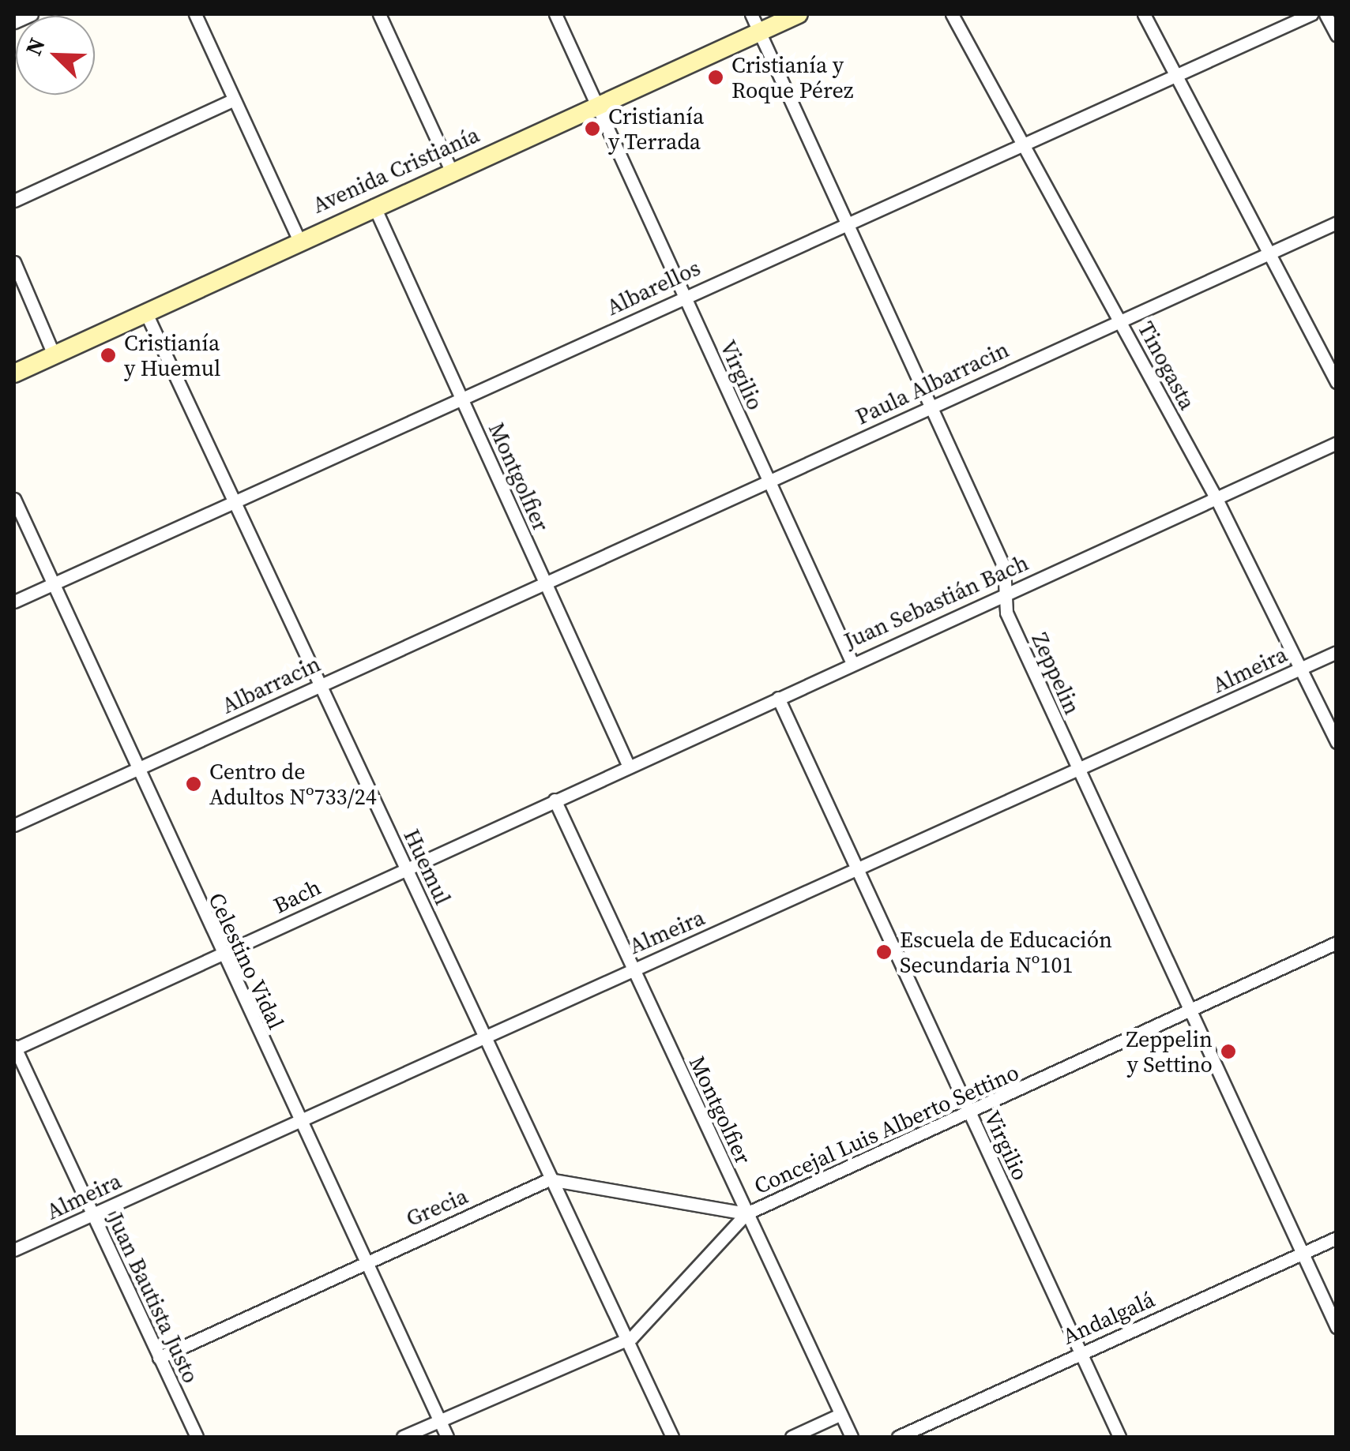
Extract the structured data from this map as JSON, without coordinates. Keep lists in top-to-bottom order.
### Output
{
  "streets": {
    "main road": ["Avenida Cristianía"],
    "street": [
      "Albarellos",
      "Tinogasta",
      "Virgilio",
      "Paula Albarracin",
      "Montgolfier",
      "Juan Sebastián Bach",
      "Almeira",
      "Zeppelin",
      "Albarracin",
      "Huemul",
      "Bach",
      "Celestino Vidal",
      "Concejal Luis Alberto Settino",
      "Grecia",
      "Juan Bautista Justo",
      "Andalgalá"
    ]
  },
  "crossings": [
    ["Avenida Cristianía", "Virgilio"],
    ["Avenida Cristianía", "Montgolfier"],
    ["Avenida Cristianía", "Zeppelin"],
    ["Avenida Cristianía", "Huemul"],
    ["Albarellos", "Tinogasta"],
    ["Albarellos", "Virgilio"],
    ["Albarellos", "Montgolfier"],
    ["Albarellos", "Zeppelin"],
    ["Albarellos", "Huemul"],
    ["Albarellos", "Celestino Vidal"],
    ["Tinogasta", "Paula Albarracin"],
    ["Tinogasta", "Juan Sebastián Bach"],
    ["Tinogasta", "Almeira"],
    ["Virgilio", "Paula Albarracin"],
    ["Virgilio", "Juan Sebastián Bach"],
    ["Virgilio", "Almeira"],
    ["Virgilio", "Concejal Luis Alberto Settino"],
    ["Virgilio", "Andalgalá"],
    ["Paula Albarracin", "Montgolfier"],
    ["Paula Albarracin", "Zeppelin"],
    ["Paula Albarracin", "Albarracin"],
    ["Montgolfier", "Juan Sebastián Bach"],
    ["Montgolfier", "Almeira"],
    ["Montgolfier", "Albarracin"],
    ["Montgolfier", "Bach"],
    ["Montgolfier", "Concejal Luis Alberto Settino"],
    ["Juan Sebastián Bach", "Zeppelin"],
    ["Juan Sebastián Bach", "Bach"],
    ["Almeira", "Zeppelin"],
    ["Almeira", "Huemul"],
    ["Almeira", "Celestino Vidal"],
    ["Almeira", "Juan Bautista Justo"],
    ["Zeppelin", "Concejal Luis Alberto Settino"],
    ["Zeppelin", "Andalgalá"],
    ["Albarracin", "Huemul"],
    ["Albarracin", "Celestino Vidal"],
    ["Huemul", "Bach"],
    ["Huemul", "Concejal Luis Alberto Settino"],
    ["Huemul", "Grecia"],
    ["Bach", "Celestino Vidal"],
    ["Bach", "Juan Bautista Justo"],
    ["Celestino Vidal", "Concejal Luis Alberto Settino"],
    ["Celestino Vidal", "Grecia"],
    ["Grecia", "Juan Bautista Justo"]
  ],
  "places": [
    "Cristianía y Roque Pérez",
    "Cristianía y Terrada",
    "Cristianía y Huemul",
    "Centro de Adultos Nº733/24",
    "Escuela de Educación Secundaria Nº101",
    "Zeppelin y Settino"
  ],
  "north": "top left"
}
